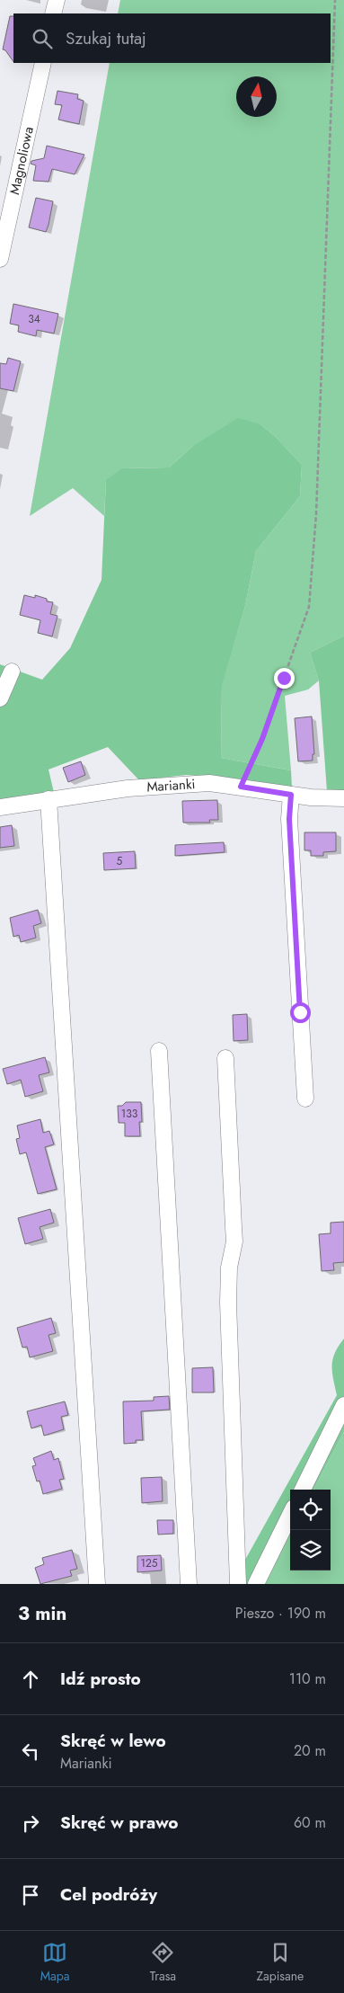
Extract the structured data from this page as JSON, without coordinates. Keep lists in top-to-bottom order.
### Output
{
  "streets": {
    "street": ["Magnoliowa", "Marianki"]
  },
  "house_numbers": [
    "34",
    "5",
    "133",
    "125"
  ],
  "north": "top",
  "page": {
    "search": "Szukaj tutaj",
    "heading": ["3 min", "Pieszo · 190 m"],
    "list": [
      ["Idź prosto", "110 m"],
      ["Skręć w lewo", "Marianki", "20 m"],
      ["Skręć w prawo", "60 m"],
      "Cel podróży"
    ],
    "nav": ["Mapa", "Trasa", "Zapisane"]
  }
}
